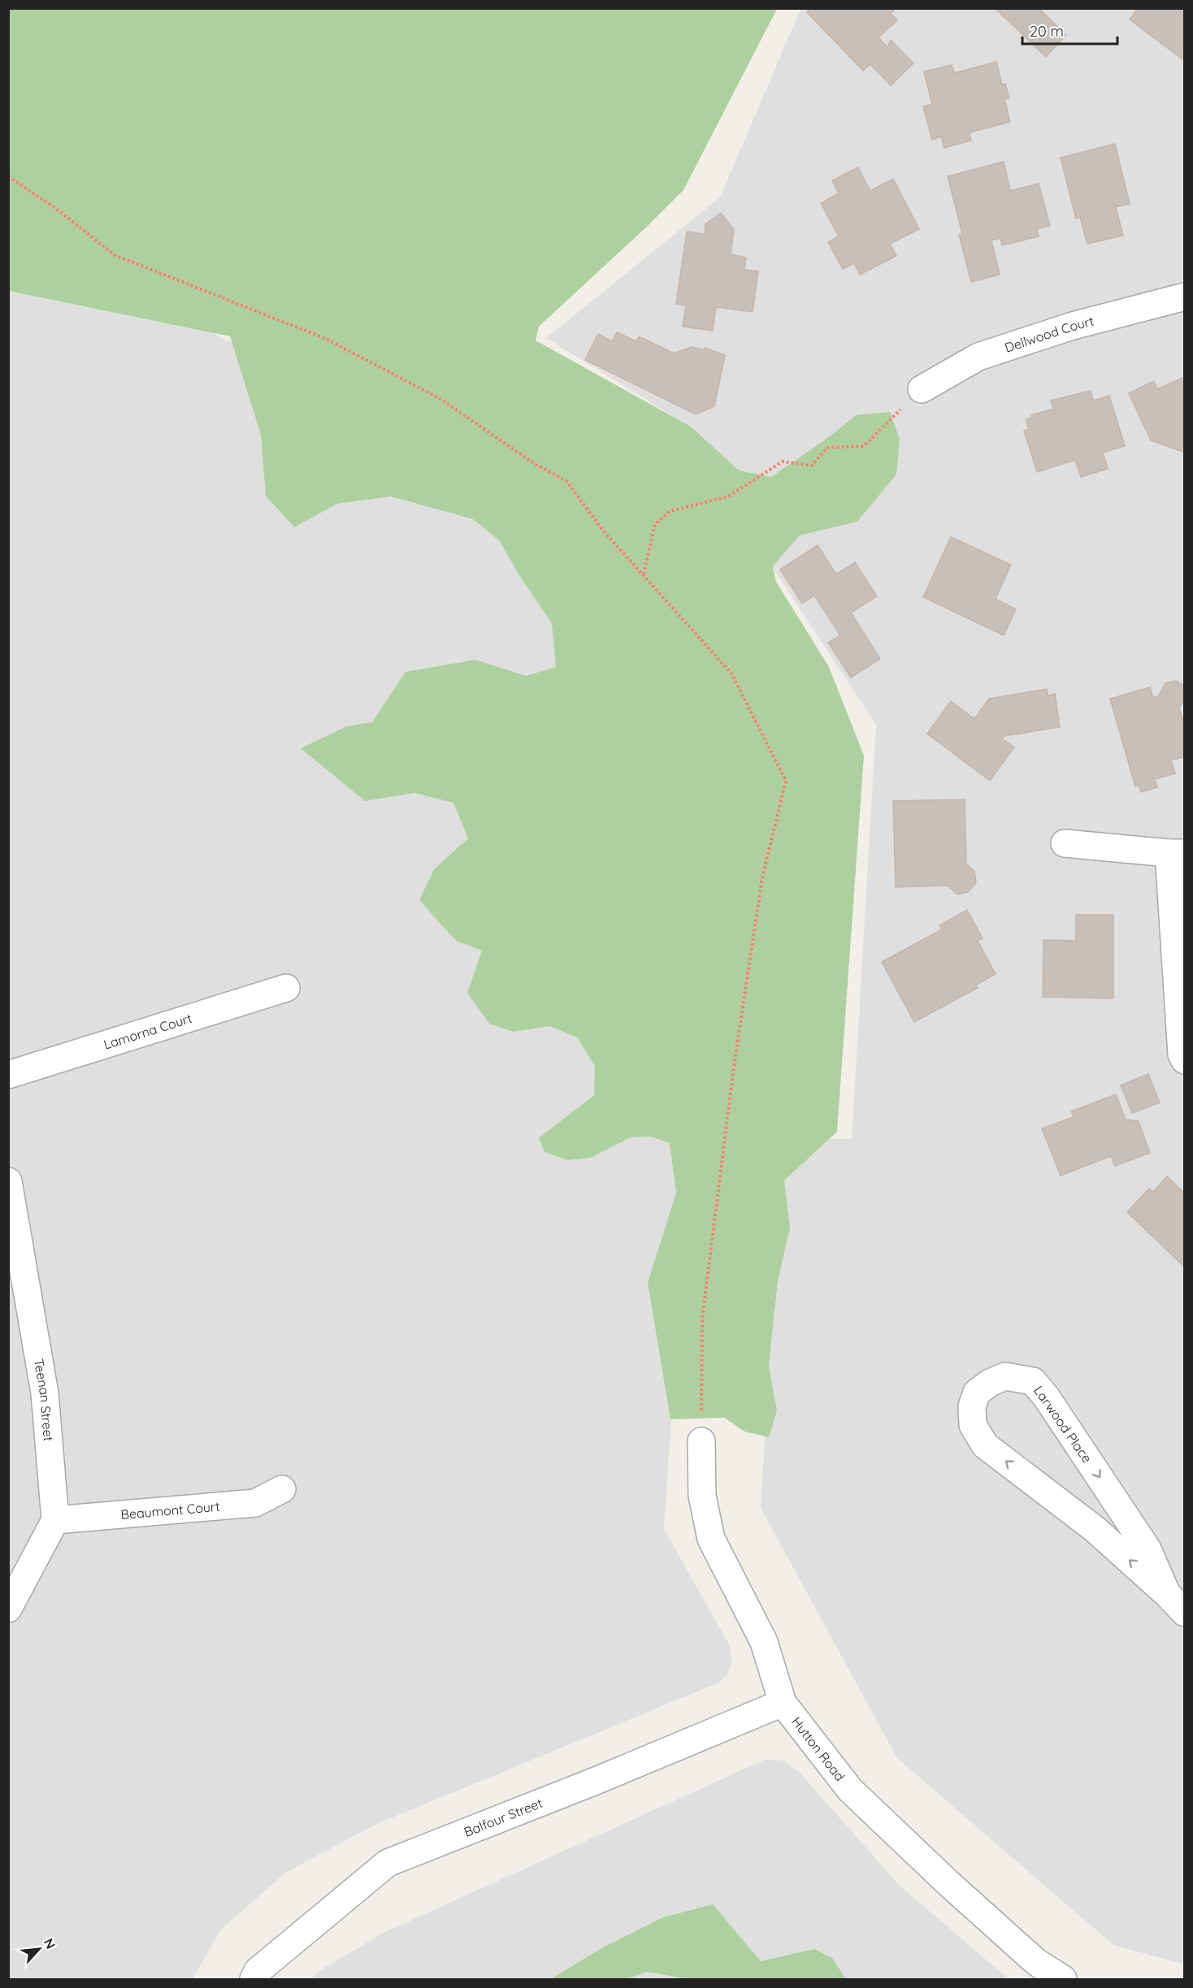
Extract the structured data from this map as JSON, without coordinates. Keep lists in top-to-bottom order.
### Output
{
  "streets": {
    "street": [
      "Dellwood Court",
      "Lamorna Court",
      "Teenan Street",
      "Larwood Place",
      "Beaumont Court",
      "Hutton Road",
      "Balfour Street"
    ]
  },
  "crossings": [
    ["Teenan Street", "Beaumont Court"],
    ["Hutton Road", "Balfour Street"]
  ],
  "scale_bar": "20 m",
  "north": "top right"
}
